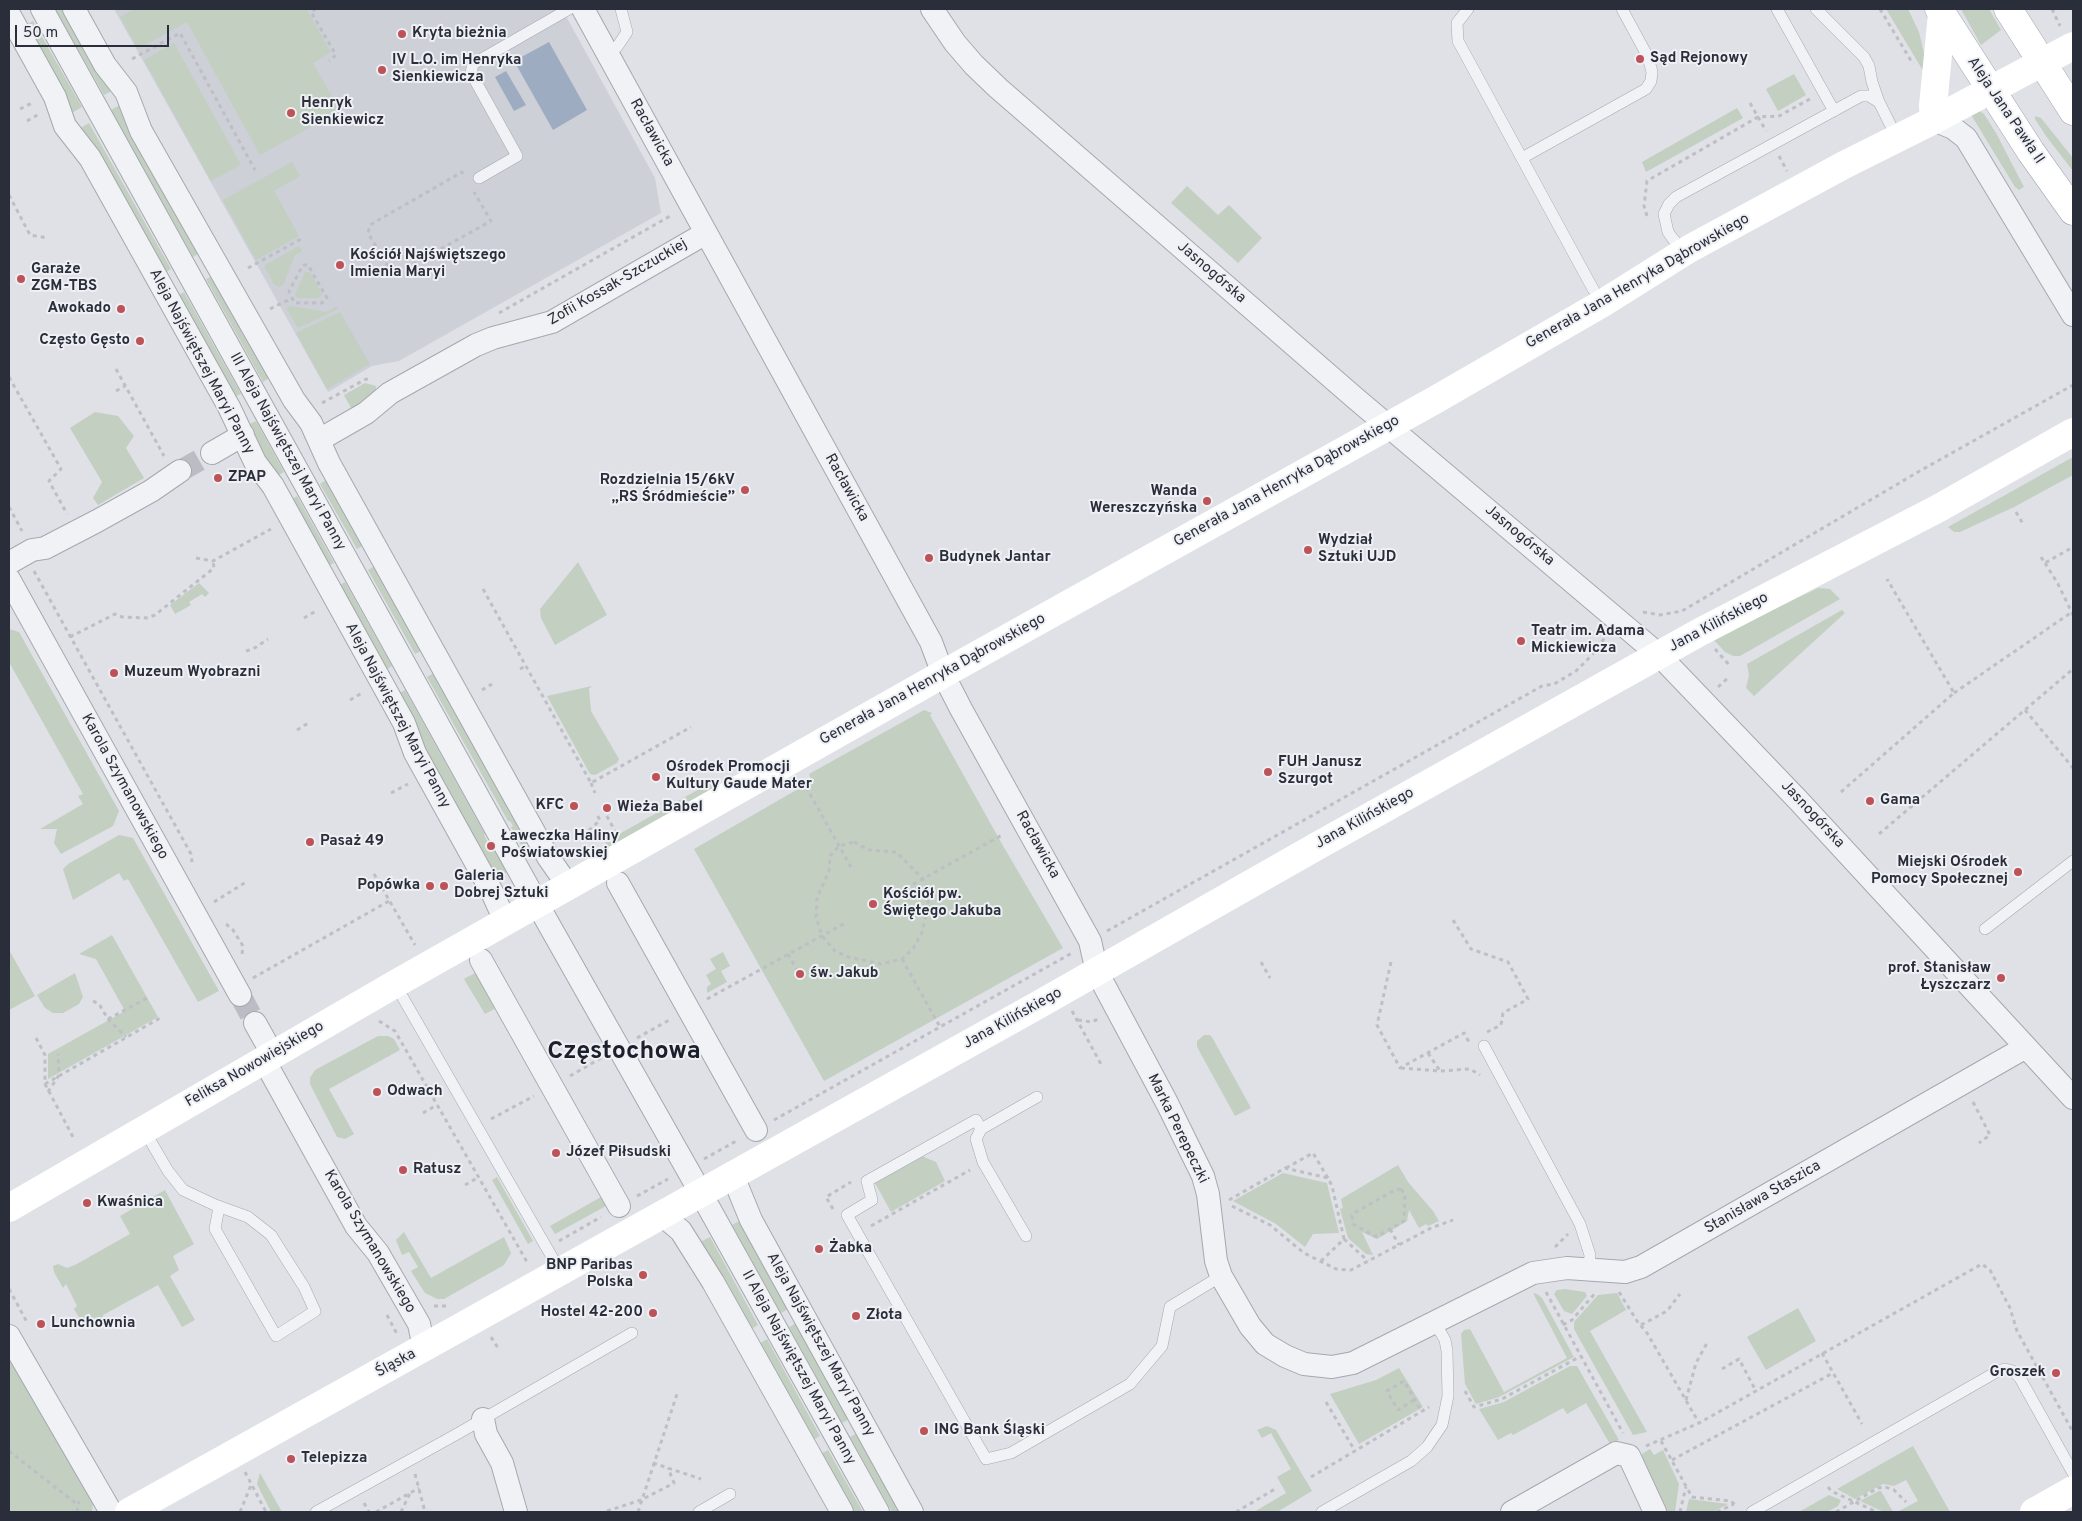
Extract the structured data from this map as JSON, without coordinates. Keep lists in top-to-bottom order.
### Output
{
  "streets": {
    "street": [
      "Aleja Jana Pawła II",
      "Racławicka",
      "Jasnogórska",
      "Generała Jana Henryka Dąbrowskiego",
      "Zofii Kossak-Szczuckiej",
      "Aleja Najświętszej Maryi Panny",
      "III Aleja Najświętszej Maryi Panny",
      "Jana Kilińskiego",
      "Karola Szymanowskiego",
      "Feliksa Nowowiejskiego",
      "Marka Perepeczki",
      "Stanisława Staszica",
      "Śląska",
      "II Aleja Najświętszej Maryi Panny"
    ]
  },
  "crossings": [
    ["Aleja Jana Pawła II", "Generała Jana Henryka Dąbrowskiego"],
    ["Racławicka", "Generała Jana Henryka Dąbrowskiego"],
    ["Racławicka", "Zofii Kossak-Szczuckiej"],
    ["Racławicka", "Jana Kilińskiego"],
    ["Racławicka", "Marka Perepeczki"],
    ["Jasnogórska", "Generała Jana Henryka Dąbrowskiego"],
    ["Jasnogórska", "Jana Kilińskiego"],
    ["Jasnogórska", "Stanisława Staszica"],
    ["Generała Jana Henryka Dąbrowskiego", "Aleja Najświętszej Maryi Panny"],
    ["Generała Jana Henryka Dąbrowskiego", "III Aleja Najświętszej Maryi Panny"],
    ["Generała Jana Henryka Dąbrowskiego", "Feliksa Nowowiejskiego"],
    ["Aleja Najświętszej Maryi Panny", "Jana Kilińskiego"],
    ["Aleja Najświętszej Maryi Panny", "Feliksa Nowowiejskiego"],
    ["Jana Kilińskiego", "Marka Perepeczki"],
    ["Jana Kilińskiego", "Śląska"],
    ["Jana Kilińskiego", "II Aleja Najświętszej Maryi Panny"],
    ["Karola Szymanowskiego", "Feliksa Nowowiejskiego"],
    ["Karola Szymanowskiego", "Śląska"],
    ["Marka Perepeczki", "Stanisława Staszica"]
  ],
  "districts": ["Częstochowa"],
  "places": [
    "Kryta bieżnia",
    "Sąd Rejonowy",
    "IV L.O. im Henryka Sienkiewicza",
    "Henryk Sienkiewicz",
    "Kościół Najświętszego Imienia Maryi",
    "Garaże ZGM-TBS",
    "Awokado",
    "Często Gęsto",
    "ZPAP",
    "Rozdzielnia 15/6kV „RS Śródmieście”",
    "Wanda Wereszczyńska",
    "Wydział Sztuki UJD",
    "Budynek Jantar",
    "Teatr im. Adama Mickiewicza",
    "Muzeum Wyobrazni",
    "FUH Janusz Szurgot",
    "Ośrodek Promocji Kultury Gaude Mater",
    "Gama",
    "KFC",
    "Wieża Babel",
    "Pasaż 49",
    "Ławeczka Haliny Poświatowskiej",
    "Miejski Ośrodek Pomocy Społecznej",
    "Popówka",
    "Galeria Dobrej Sztuki",
    "Kościół pw. Świętego Jakuba",
    "św. Jakub",
    "prof. Stanisław Łyszczarz",
    "Odwach",
    "Józef Piłsudski",
    "Ratusz",
    "Kwaśnica",
    "Żabka",
    "BNP Paribas Polska",
    "Hostel 42-200",
    "Złota",
    "Lunchownia",
    "Groszek",
    "ING Bank Śląski",
    "Telepizza"
  ],
  "scale_bar": "50 m"
}
